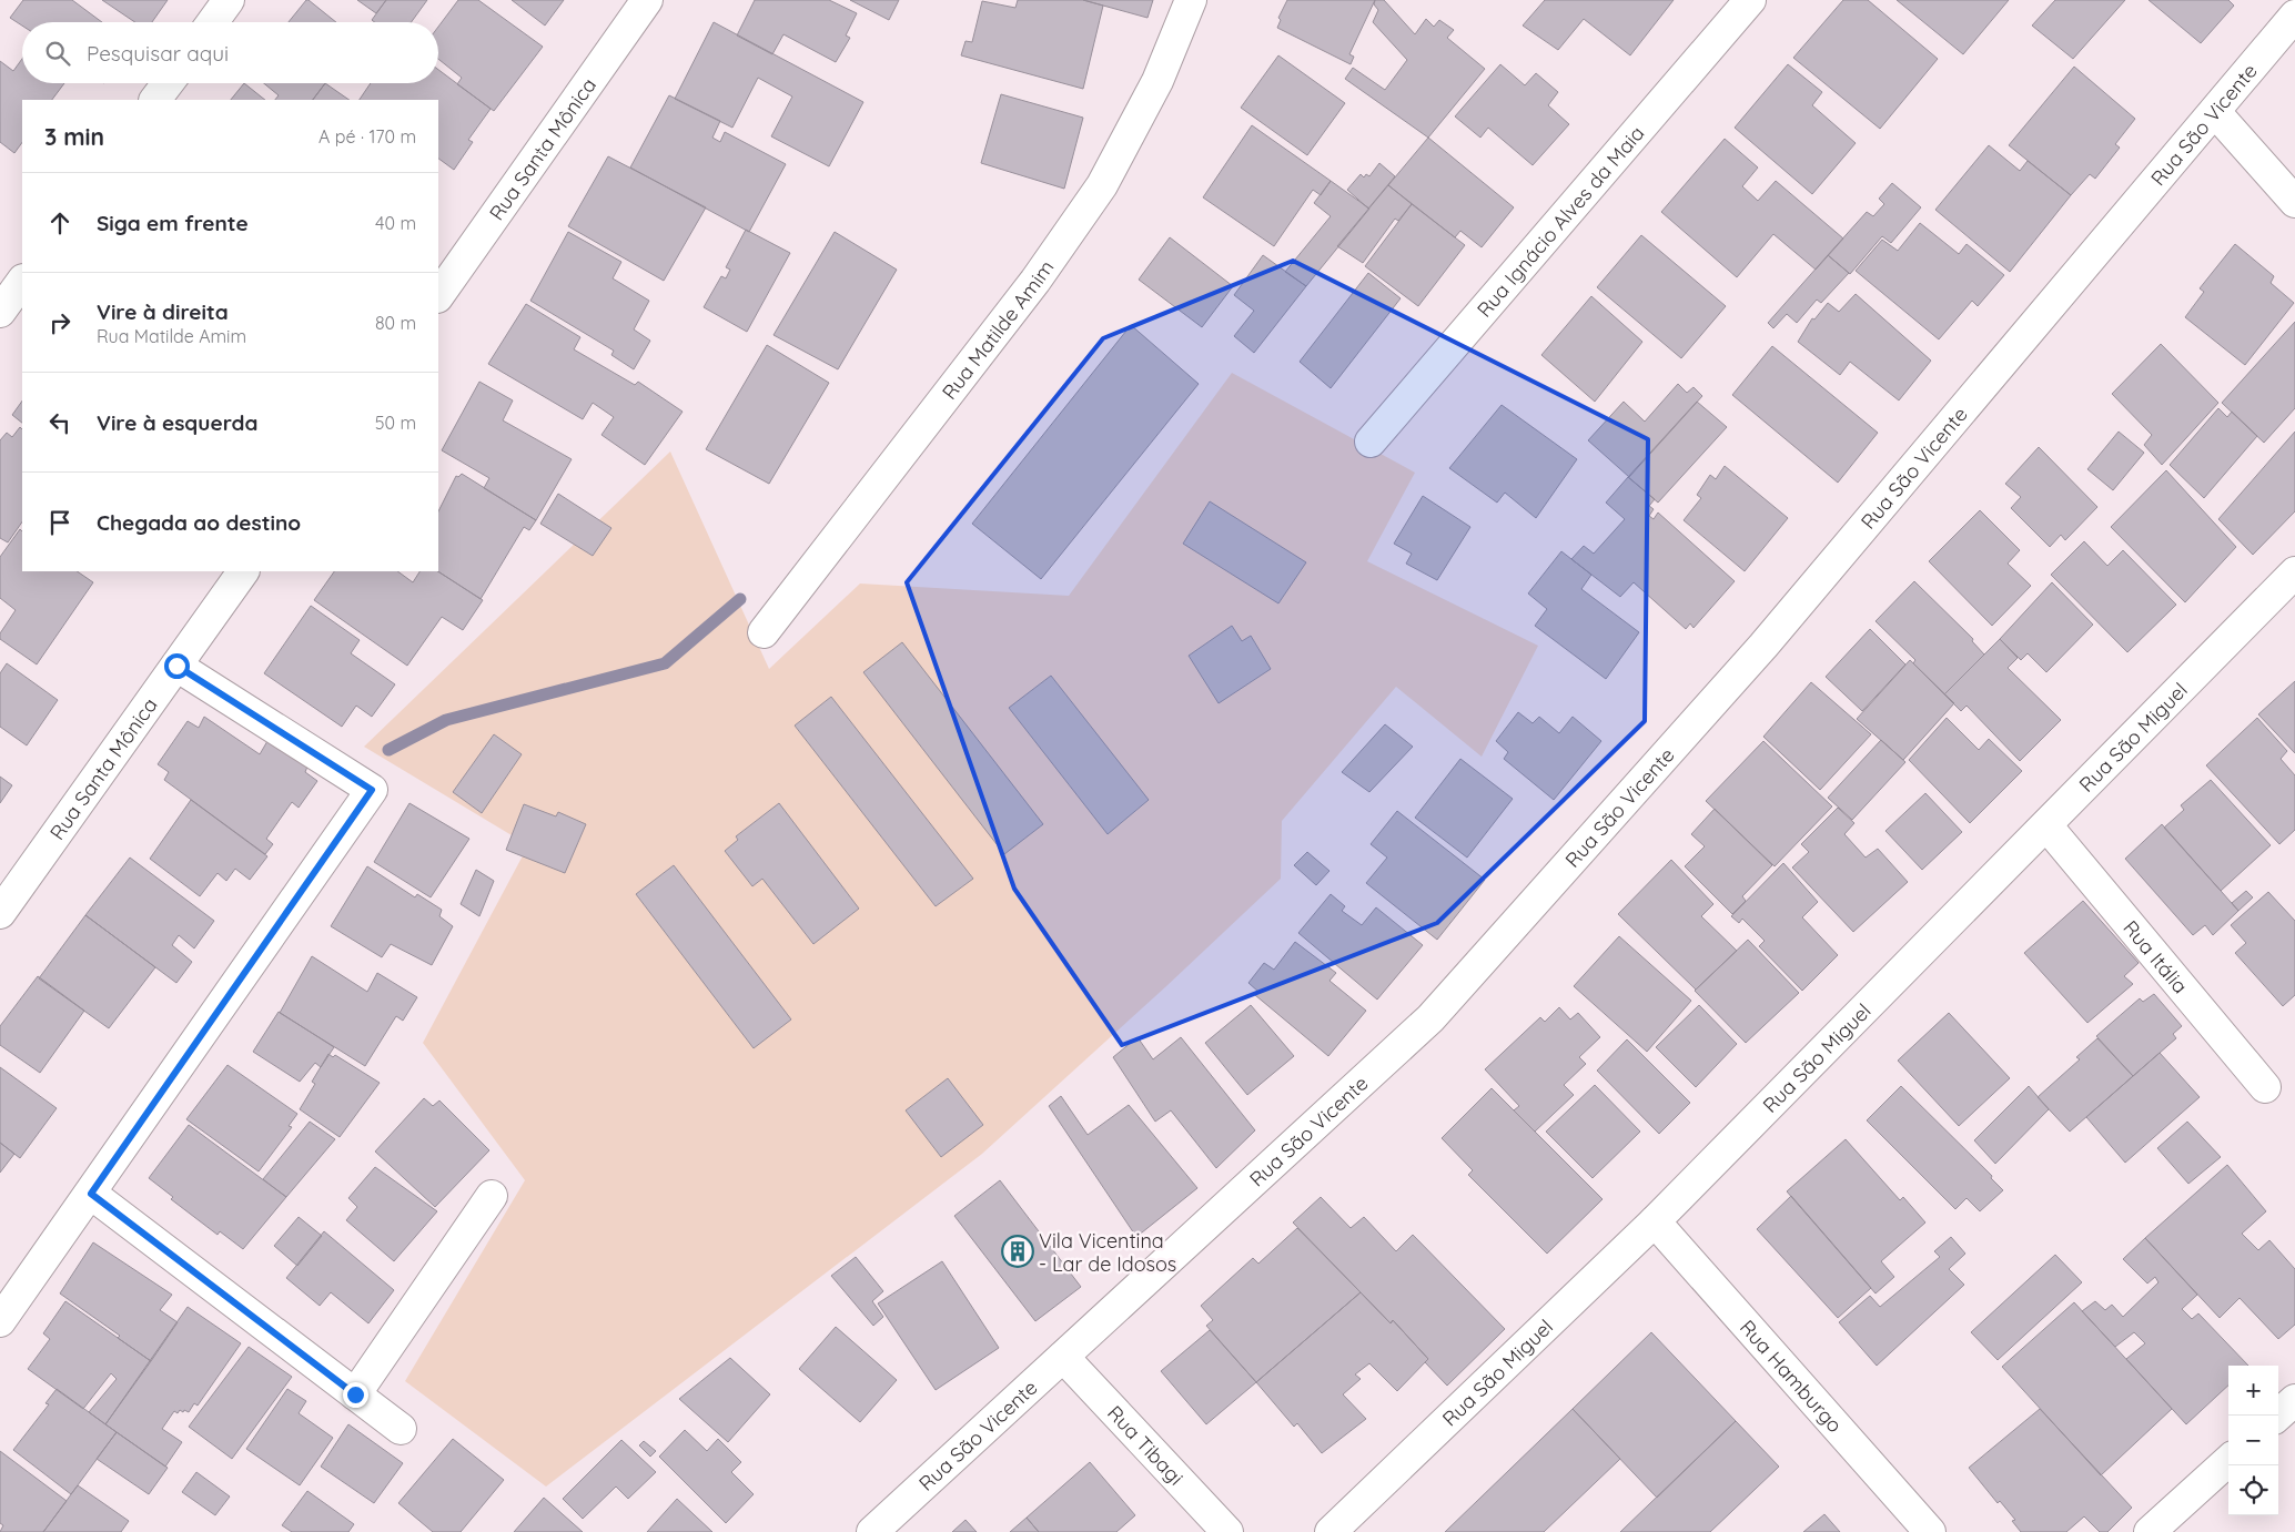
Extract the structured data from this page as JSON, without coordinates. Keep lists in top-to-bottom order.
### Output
{
  "streets": {
    "street": [
      "Rua São Vicente",
      "Rua Santa Mônica",
      "Rua Ignácio Alves da Maia",
      "Rua Matilde Amim",
      "Rua São Miguel",
      "Rua Itália",
      "Rua Hamburgo",
      "Rua Tibagi"
    ]
  },
  "crossings": [
    ["Rua São Vicente", "Rua Tibagi"],
    ["Rua São Miguel", "Rua Itália"],
    ["Rua São Miguel", "Rua Hamburgo"]
  ],
  "places": {
    "building": ["Vila Vicentina - Lar de Idosos"]
  },
  "page": {
    "search": "Pesquisar aqui",
    "heading": ["3 min", "A pé · 170 m"],
    "list": [
      ["Siga em frente", "40 m"],
      ["Vire à direita", "Rua Matilde Amim", "80 m"],
      ["Vire à esquerda", "50 m"],
      "Chegada ao destino"
    ],
    "map_buttons": ["+", "−"]
  }
}
